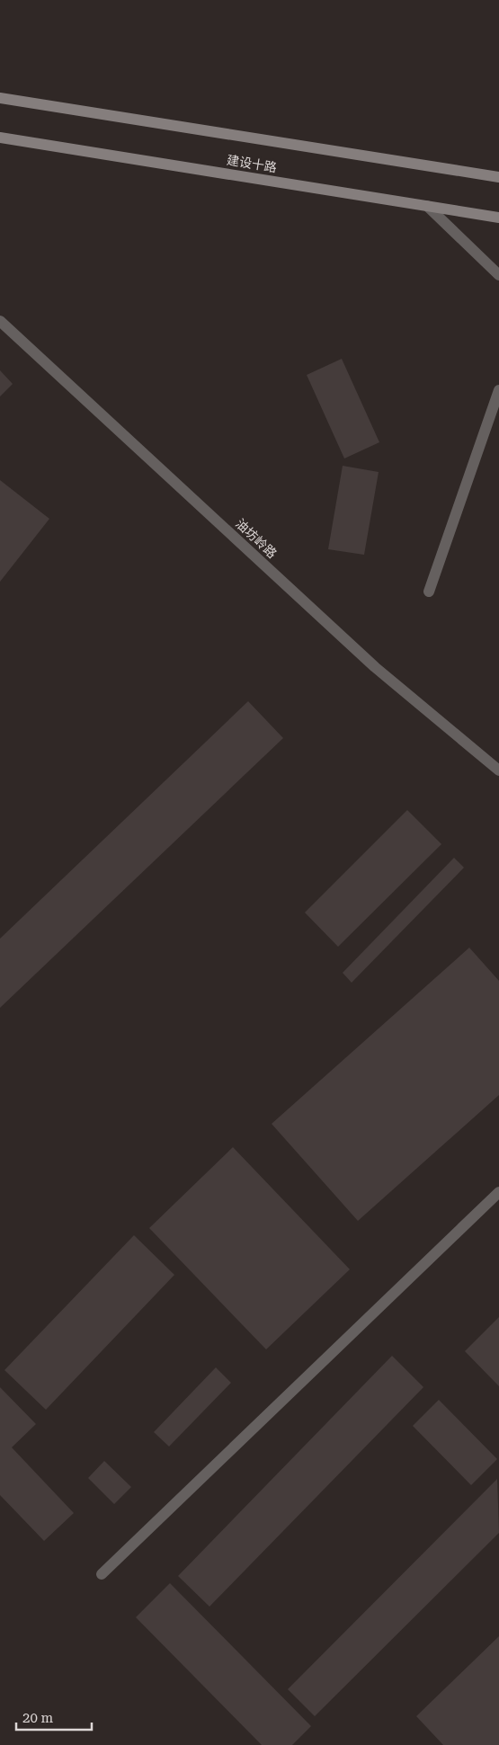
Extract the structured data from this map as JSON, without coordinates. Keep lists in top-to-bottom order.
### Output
{
  "streets": {
    "main road": ["建设十路"],
    "street": ["油坊岭路"]
  },
  "scale_bar": "20 m"
}
